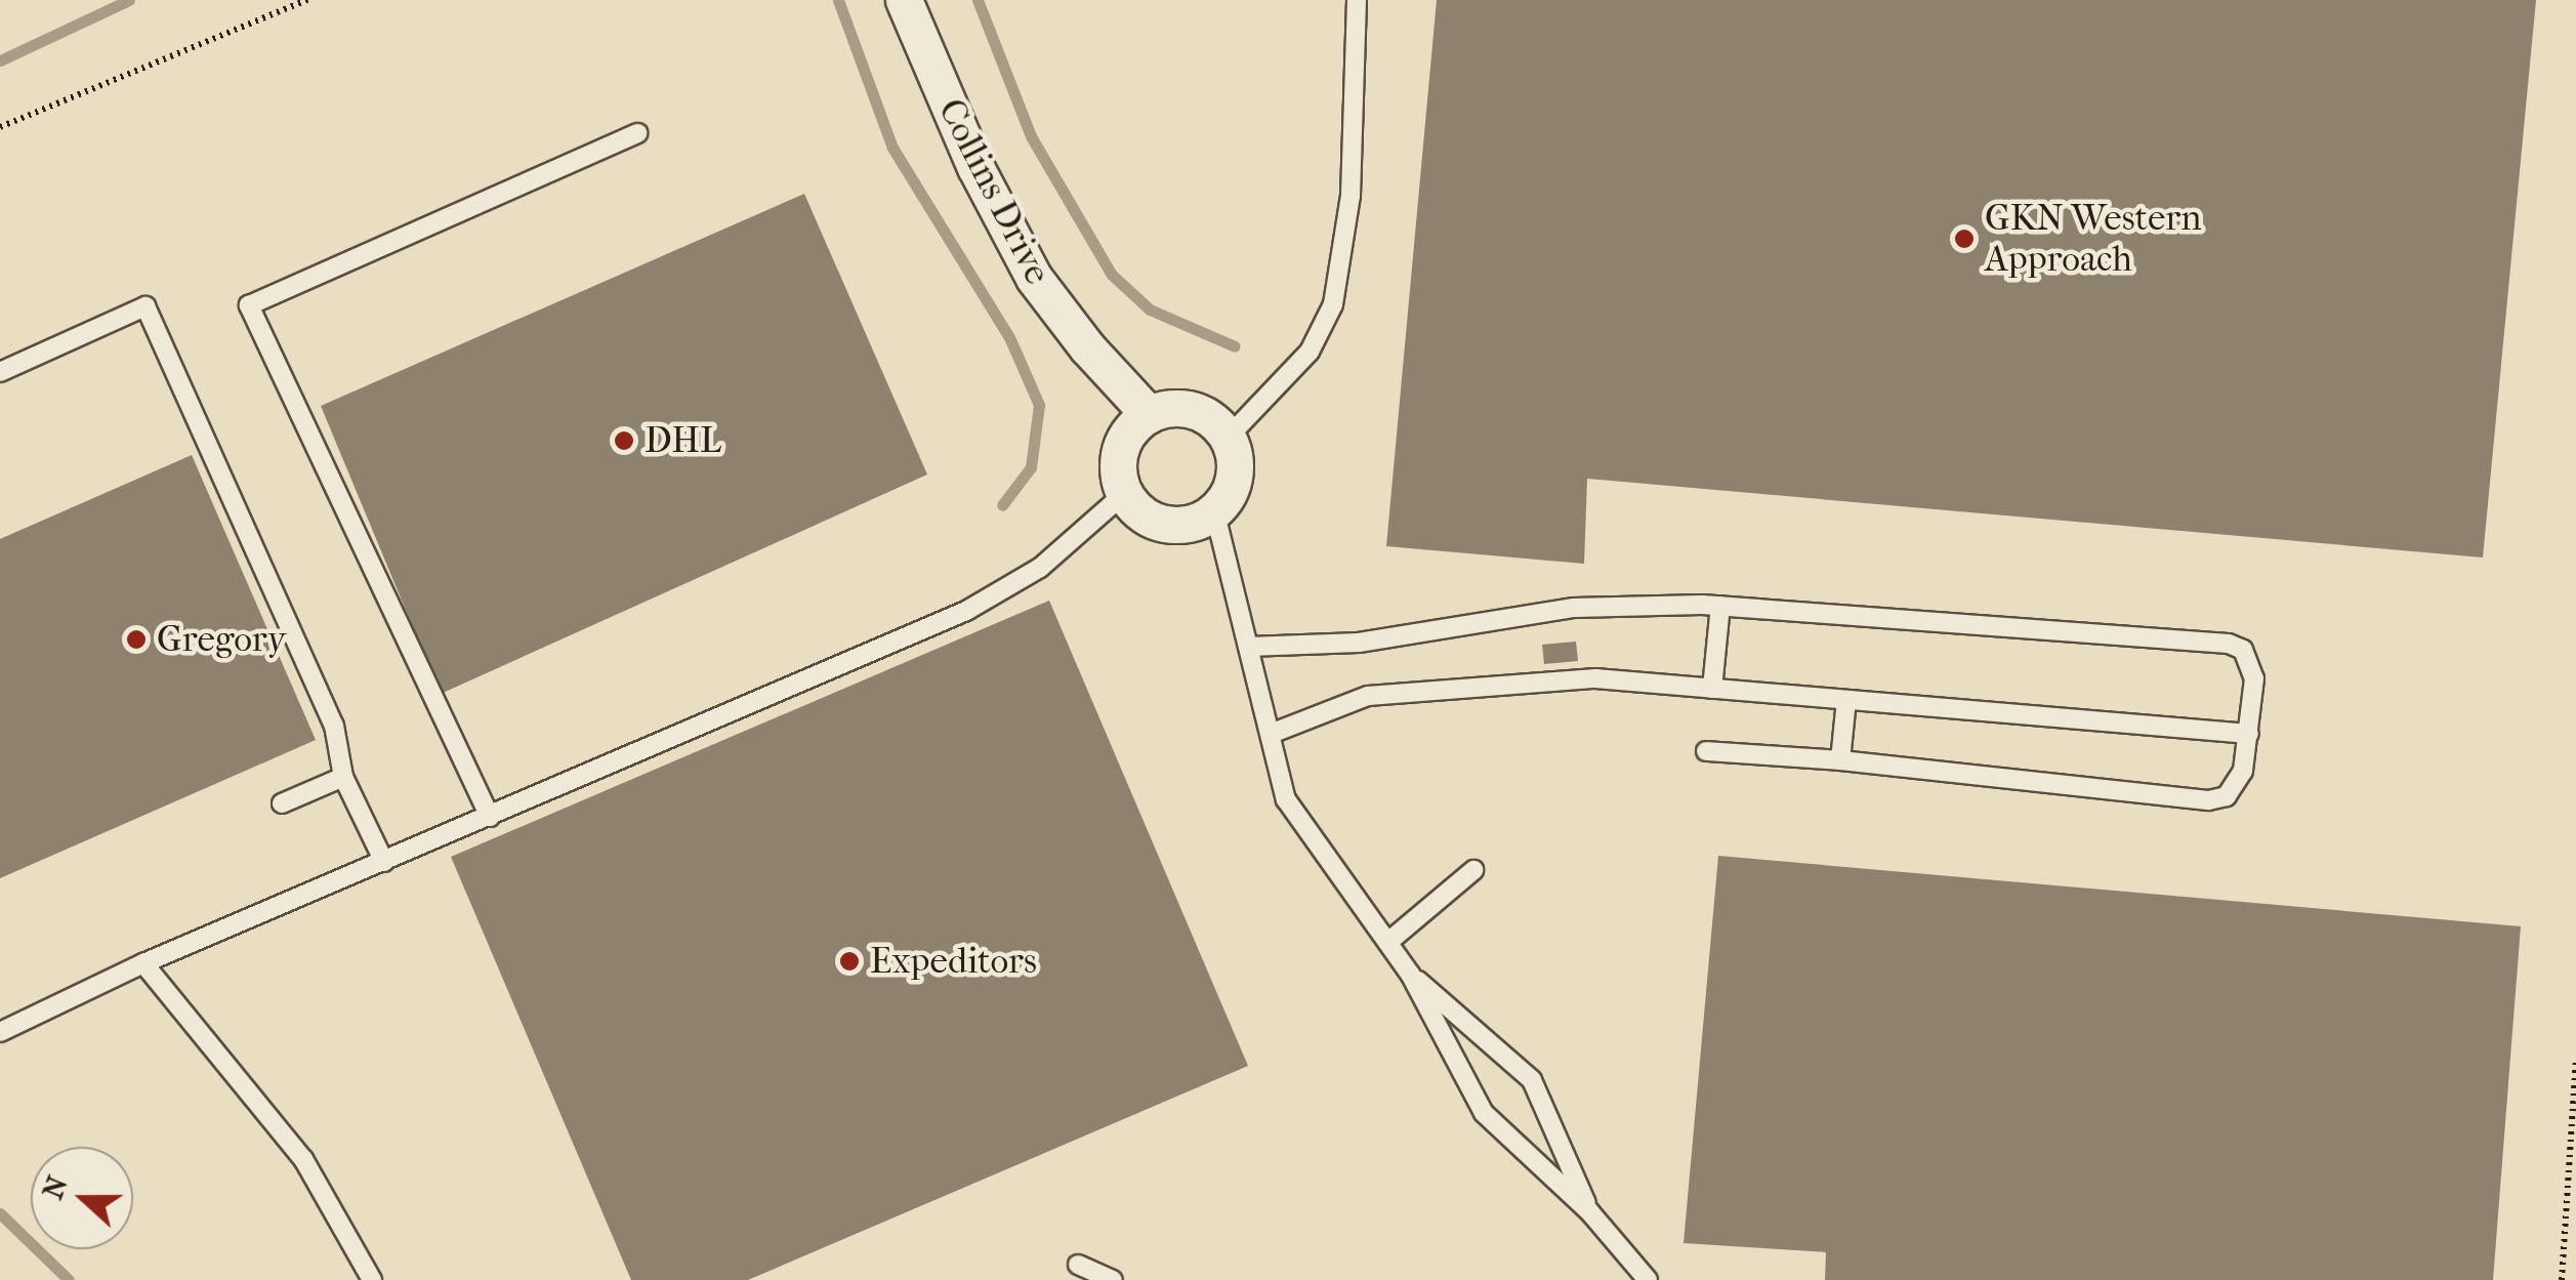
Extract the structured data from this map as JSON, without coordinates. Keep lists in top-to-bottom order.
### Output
{
  "streets": {
    "street": ["Collins Drive"]
  },
  "places": [
    "GKN Western Approach",
    "DHL",
    "Gregory",
    "Expeditors"
  ],
  "north": "left"
}
